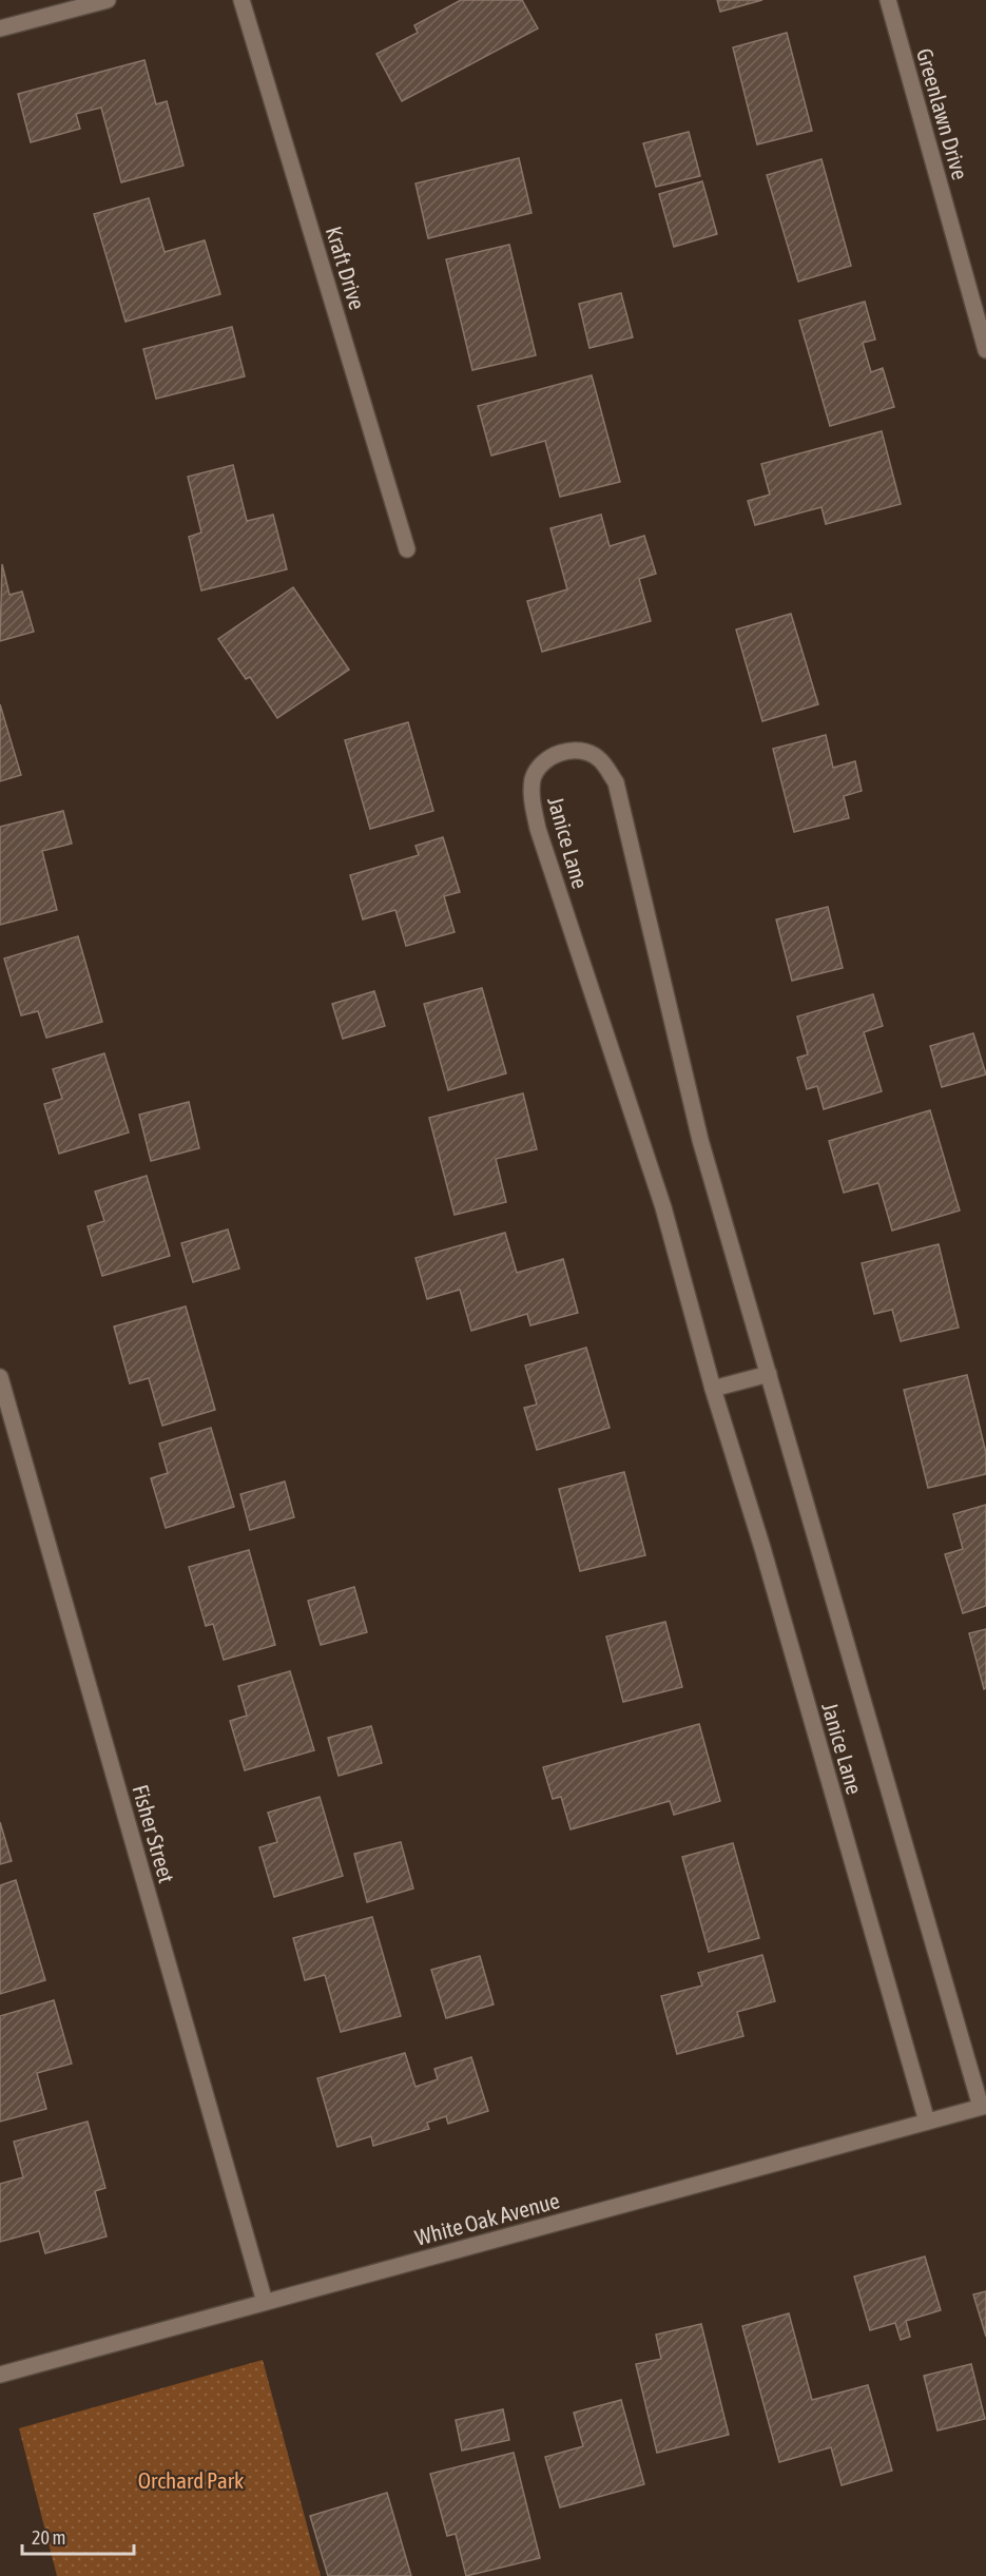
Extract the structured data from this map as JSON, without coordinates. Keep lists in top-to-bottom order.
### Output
{
  "streets": {
    "street": [
      "Greenlawn Drive",
      "Kraft Drive",
      "Janice Lane",
      "Fisher Street",
      "White Oak Avenue"
    ]
  },
  "crossings": [
    ["Janice Lane", "White Oak Avenue"],
    ["Fisher Street", "White Oak Avenue"]
  ],
  "parks": ["Orchard Park"],
  "scale_bar": "20 m"
}
